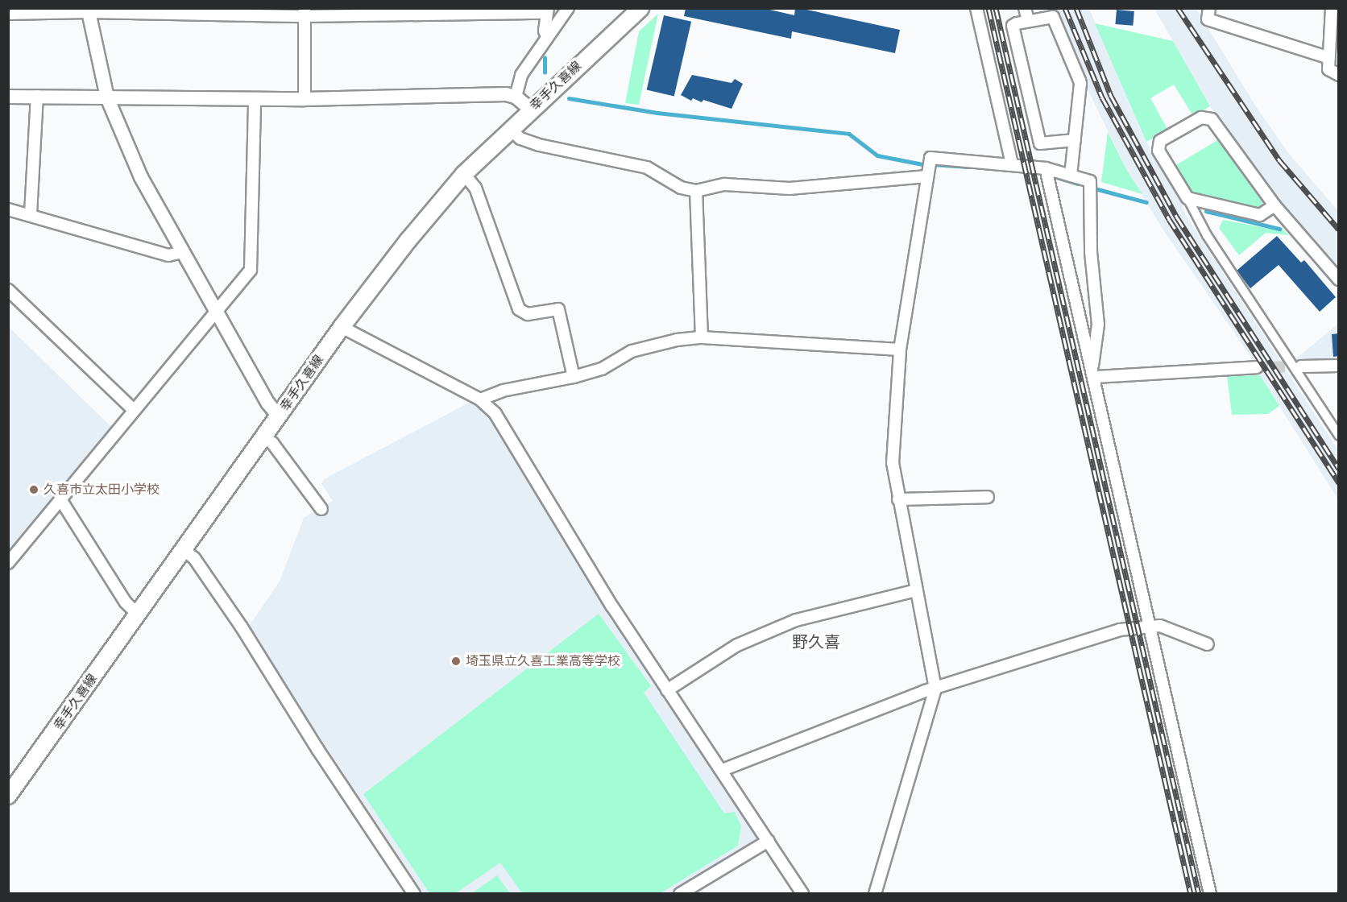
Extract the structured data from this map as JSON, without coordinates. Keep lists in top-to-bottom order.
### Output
{
  "streets": {
    "main road": ["幸手久喜線"]
  },
  "districts": ["野久喜"],
  "places": ["久喜市立太田小学校", "埼玉県立久喜工業高等学校"]
}
